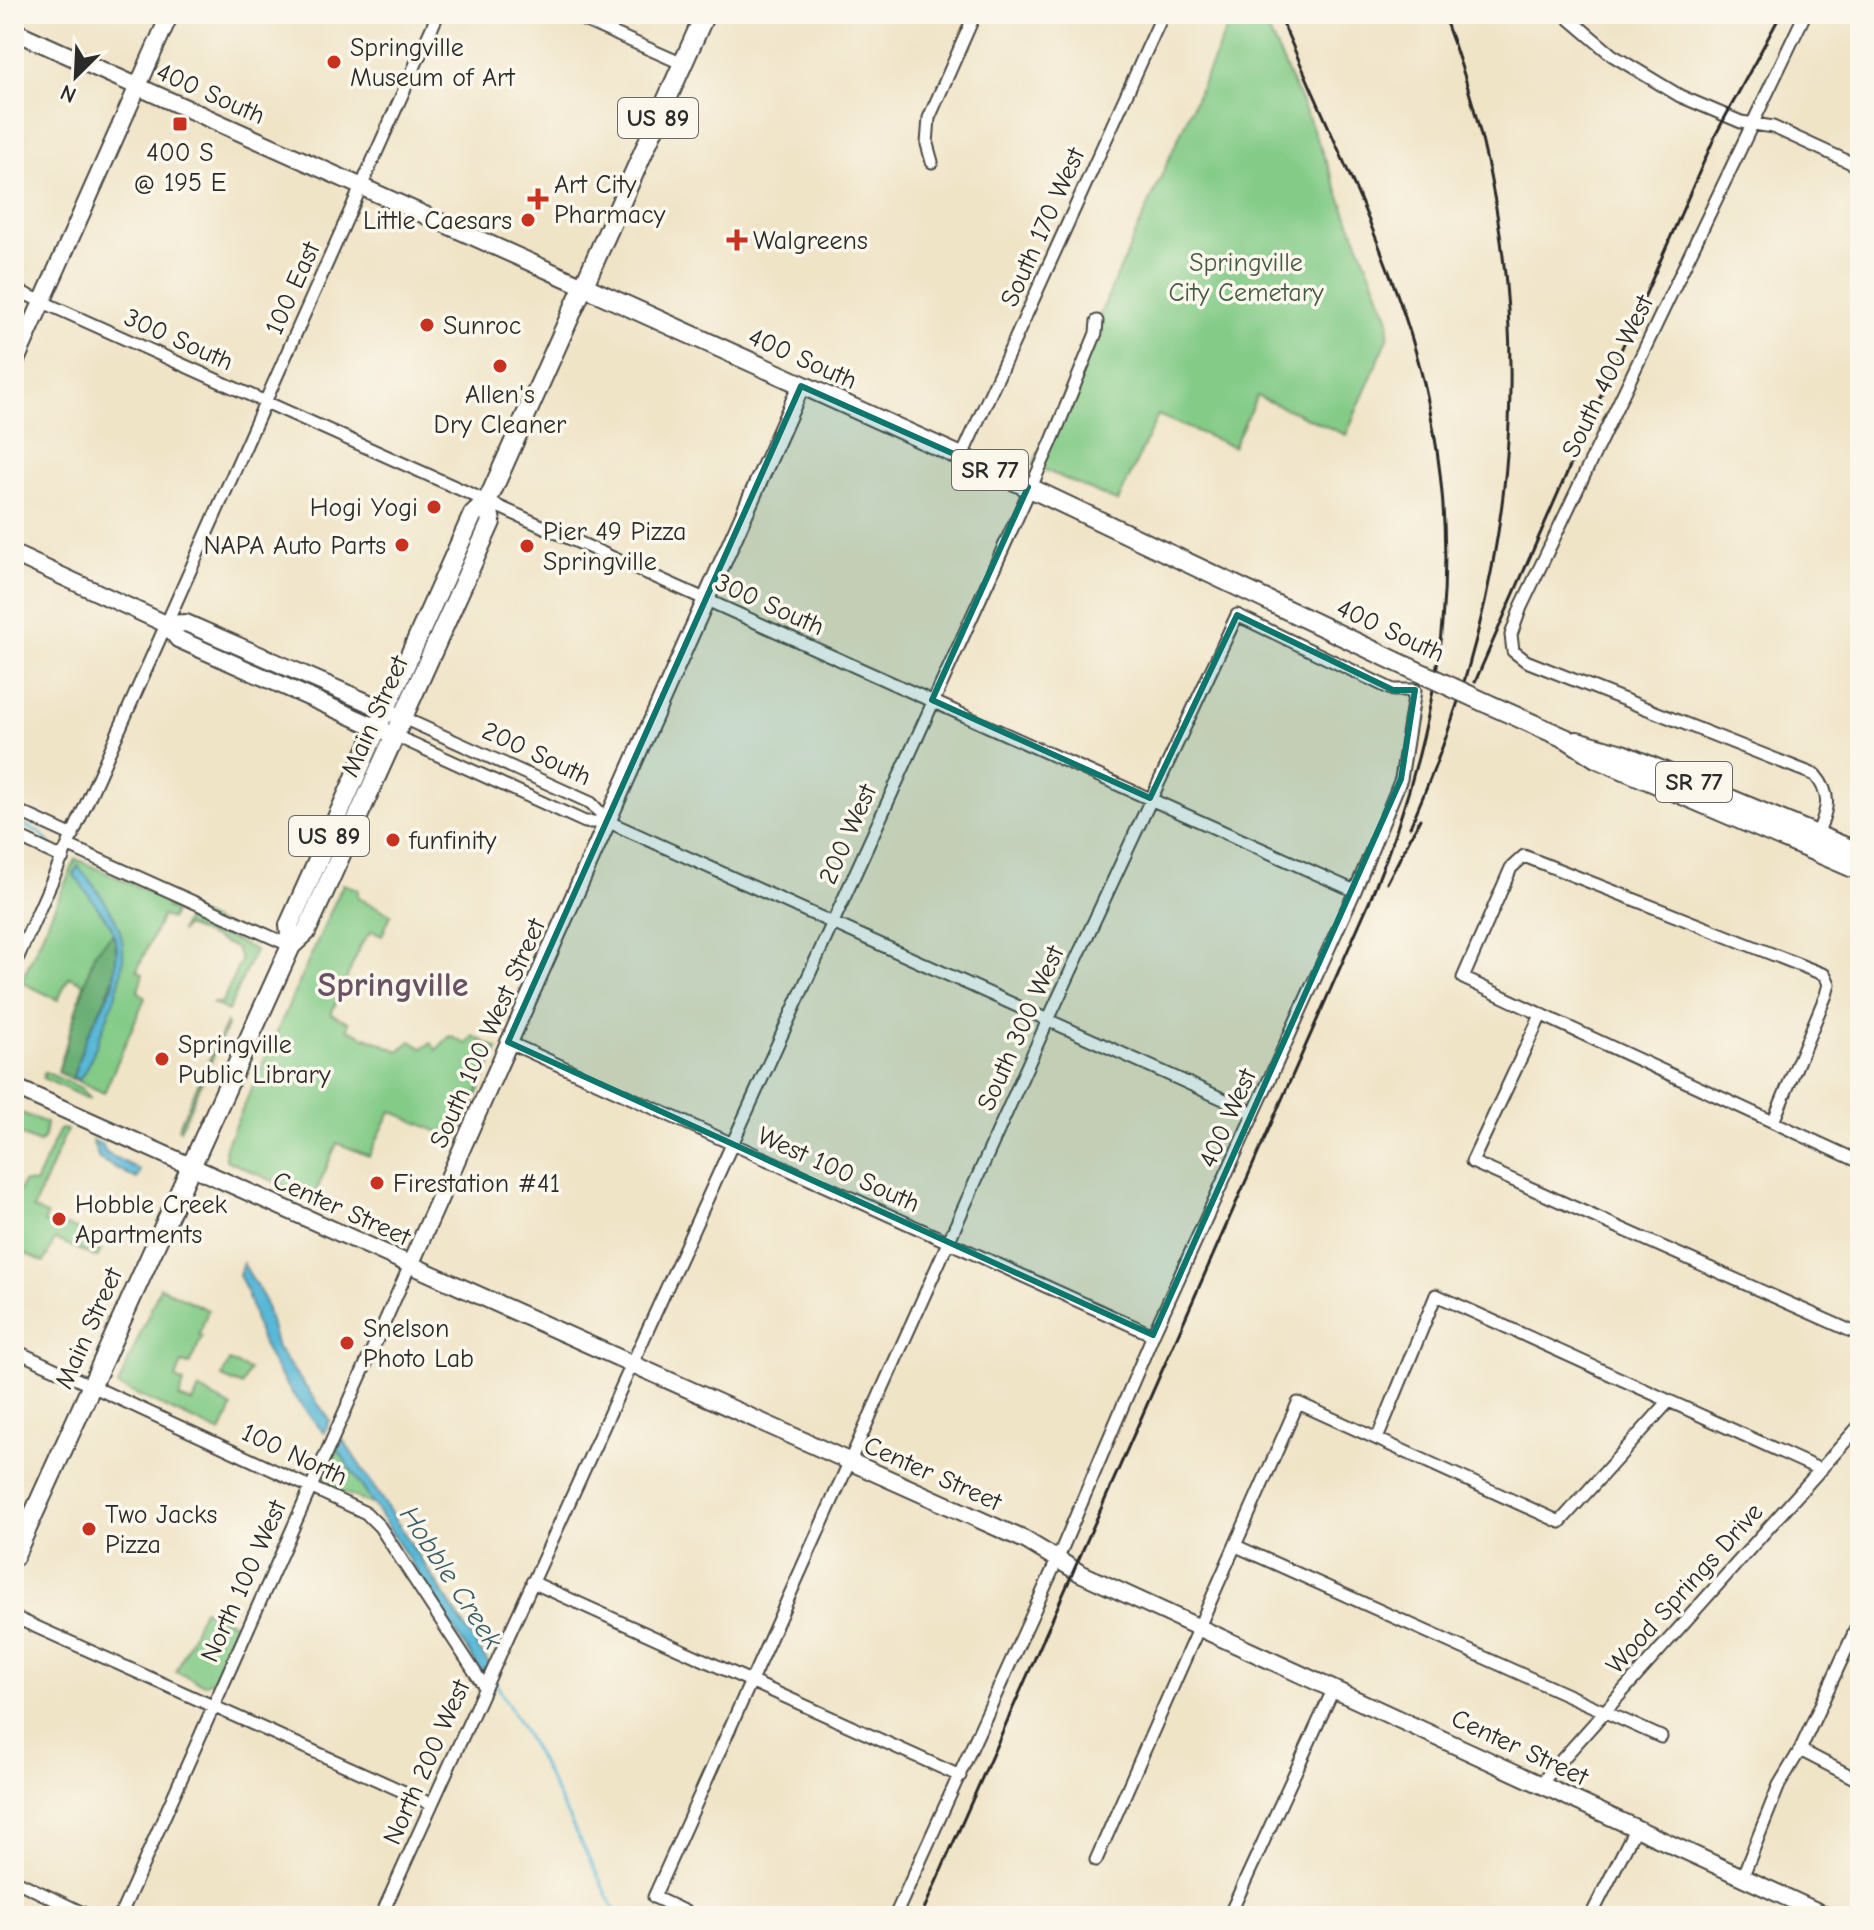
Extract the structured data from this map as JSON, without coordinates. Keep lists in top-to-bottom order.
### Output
{
  "streets": {
    "main road": [
      "400 South",
      "US 89",
      "SR 77",
      "Main Street"
    ],
    "street": [
      "South 170 West",
      "100 East",
      "300 South",
      "South 400 West",
      "200 South",
      "200 West",
      "South 300 West",
      "South 100 West Street",
      "400 West",
      "West 100 South",
      "Center Street",
      "100 North",
      "North 100 West",
      "Wood Springs Drive",
      "North 200 West"
    ]
  },
  "crossings": [
    ["400 South", "South 170 West"],
    ["400 South", "100 East"],
    ["400 South", "South 400 West"],
    ["400 South", "Main Street"],
    ["400 South", "200 West"],
    ["400 South", "South 300 West"],
    ["400 South", "South 100 West Street"],
    ["400 South", "400 West"],
    ["US 89", "Main Street"],
    ["100 East", "300 South"],
    ["100 East", "200 South"],
    ["300 South", "Main Street"],
    ["300 South", "200 West"],
    ["300 South", "South 300 West"],
    ["300 South", "South 100 West Street"],
    ["300 South", "400 West"],
    ["Main Street", "200 South"],
    ["Main Street", "Center Street"],
    ["Main Street", "100 North"],
    ["200 South", "South 100 West Street"],
    ["200 West", "West 100 South"],
    ["200 West", "Center Street"],
    ["200 West", "North 200 West"],
    ["South 300 West", "West 100 South"],
    ["South 300 West", "Center Street"],
    ["South 100 West Street", "West 100 South"],
    ["South 100 West Street", "Center Street"],
    ["South 100 West Street", "North 100 West"],
    ["400 West", "West 100 South"],
    ["400 West", "Center Street"],
    ["Center Street", "North 100 West"],
    ["Center Street", "Wood Springs Drive"],
    ["Center Street", "North 200 West"],
    ["100 North", "North 100 West"],
    ["100 North", "North 200 West"]
  ],
  "districts": ["Springville"],
  "water": ["Hobble Creek"],
  "parks": ["Springville City Cemetary"],
  "places": {
    "other": [
      "Springville Museum of Art",
      "Little Caesars",
      "Sunroc",
      "Allen's Dry Cleaner",
      "Hogi Yogi",
      "NAPA Auto Parts",
      "Pier 49 Pizza Springville",
      "funfinity",
      "Springville Public Library",
      "Firestation #41",
      "Hobble Creek Apartments",
      "Snelson Photo Lab",
      "Two Jacks Pizza"
    ],
    "transit": ["400 S @ 195 E"],
    "health": ["Art City Pharmacy", "Walgreens"]
  },
  "north": "bottom left"
}
